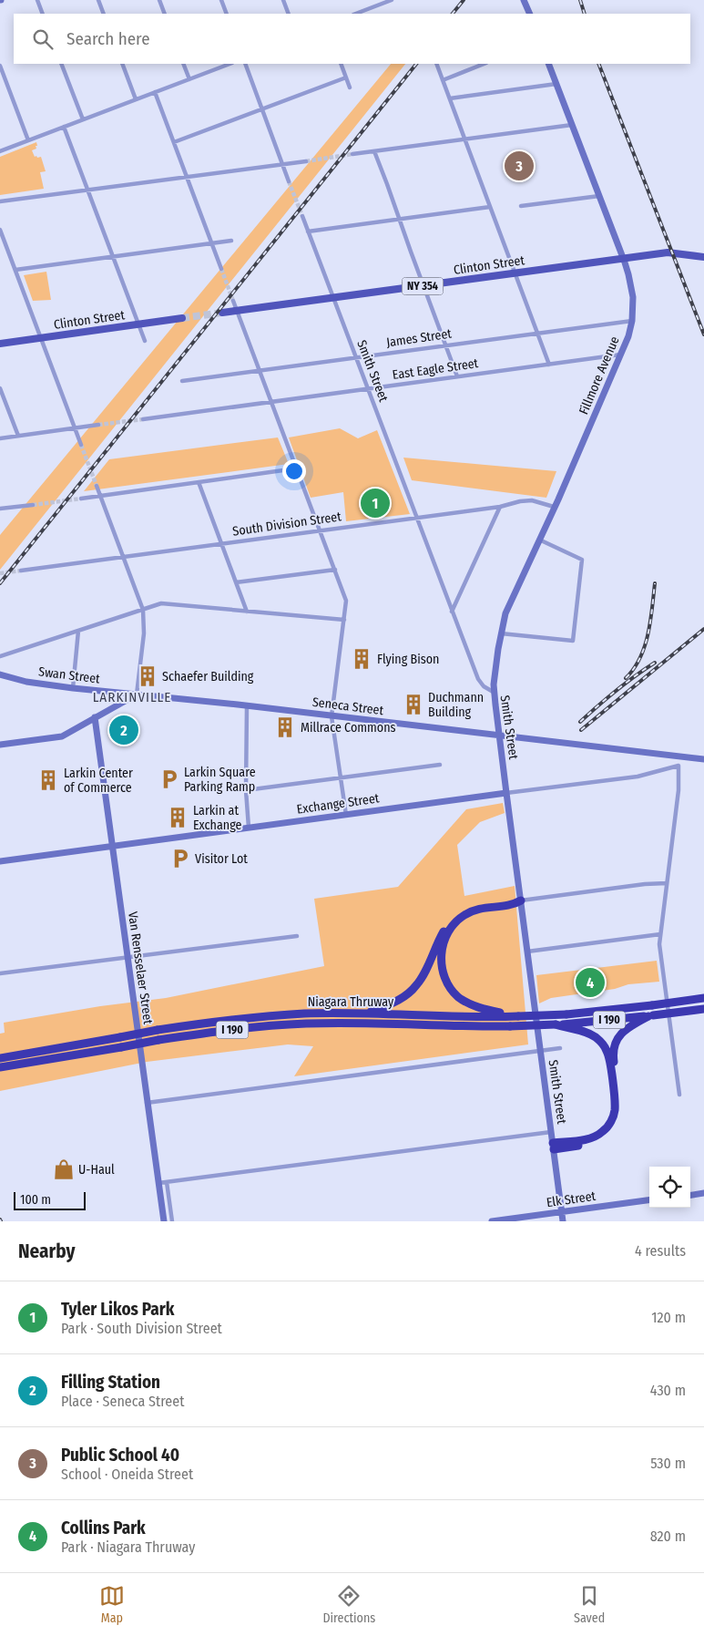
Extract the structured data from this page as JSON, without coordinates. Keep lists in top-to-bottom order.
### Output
{
  "streets": {
    "highway": ["Niagara Thruway", "I 190"],
    "main road": ["Clinton Street", "NY 354"],
    "street": [
      "James Street",
      "East Eagle Street",
      "Smith Street",
      "Fillmore Avenue",
      "South Division Street",
      "Swan Street",
      "Seneca Street",
      "Exchange Street",
      "Van Rensselaer Street",
      "Elk Street"
    ]
  },
  "crossings": [
    ["Clinton Street", "Smith Street"],
    ["Clinton Street", "Fillmore Avenue"],
    ["James Street", "Smith Street"],
    ["James Street", "Fillmore Avenue"],
    ["East Eagle Street", "Smith Street"],
    ["East Eagle Street", "Fillmore Avenue"],
    ["Smith Street", "Fillmore Avenue"],
    ["Smith Street", "South Division Street"],
    ["Smith Street", "Seneca Street"],
    ["Smith Street", "Exchange Street"],
    ["Smith Street", "Elk Street"],
    ["Fillmore Avenue", "South Division Street"],
    ["Swan Street", "Seneca Street"],
    ["Exchange Street", "Van Rensselaer Street"],
    ["Niagara Thruway", "I 190"]
  ],
  "districts": ["LARKINVILLE"],
  "places": {
    "building": [
      "Flying Bison",
      "Schaefer Building",
      "Duchmann Building",
      "Millrace Commons",
      "Larkin Center of Commerce",
      "Larkin at Exchange"
    ],
    "parking": ["Larkin Square Parking Ramp", "Visitor Lot"],
    "shop": ["U-Haul"]
  },
  "scale_bar": "100 m",
  "page": {
    "search": "Search here",
    "pins": [
      "3",
      "1",
      "2",
      "4"
    ],
    "scale": "100 m",
    "heading": ["Nearby", "4 results"],
    "list": [
      {
        "mark": "1",
        "name": "Tyler Likos Park",
        "note": "Park · South Division Street",
        "value": "120 m"
      },
      {
        "mark": "2",
        "name": "Filling Station",
        "note": "Place · Seneca Street",
        "value": "430 m"
      },
      {
        "mark": "3",
        "name": "Public School 40",
        "note": "School · Oneida Street",
        "value": "530 m"
      },
      {
        "mark": "4",
        "name": "Collins Park",
        "note": "Park · Niagara Thruway",
        "value": "820 m"
      }
    ],
    "nav": ["Map", "Directions", "Saved"]
  }
}
